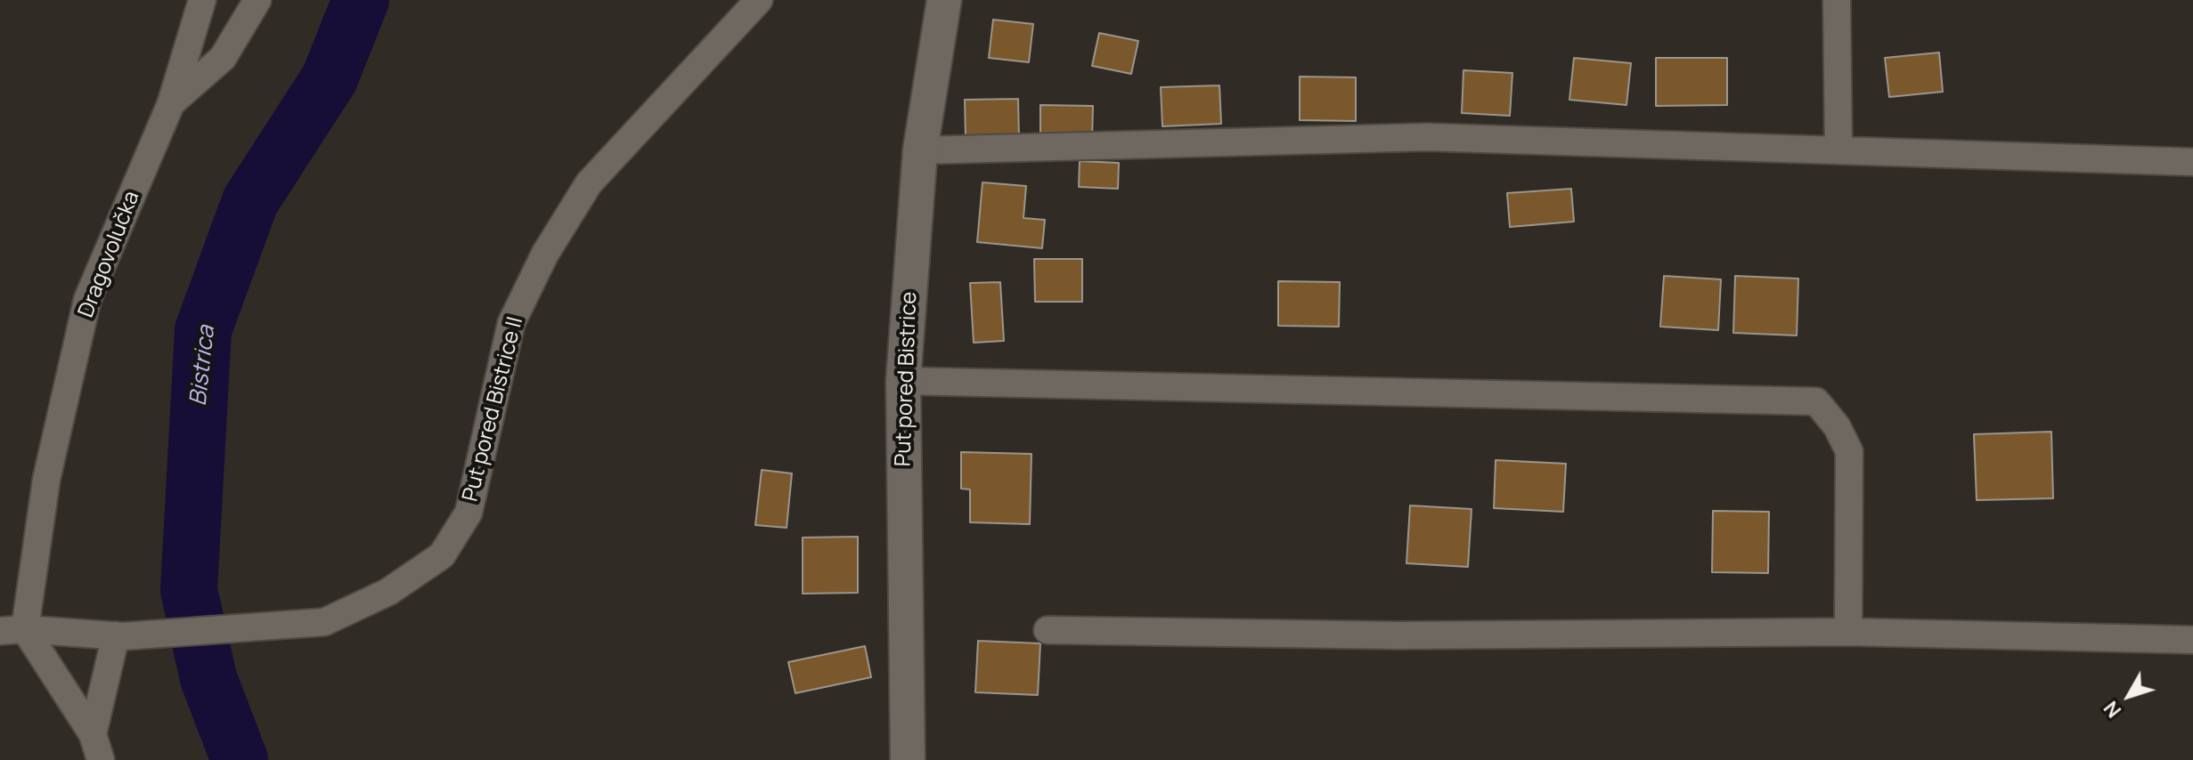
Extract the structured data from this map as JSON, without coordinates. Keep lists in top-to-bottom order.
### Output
{
  "streets": {
    "street": ["Dragovolučka", "Put pored Bistrice", "Put pored Bistrice II"]
  },
  "crossings": [
    ["Dragovolučka", "Put pored Bistrice II"]
  ],
  "water": ["Bistrica"],
  "north": "bottom left"
}
